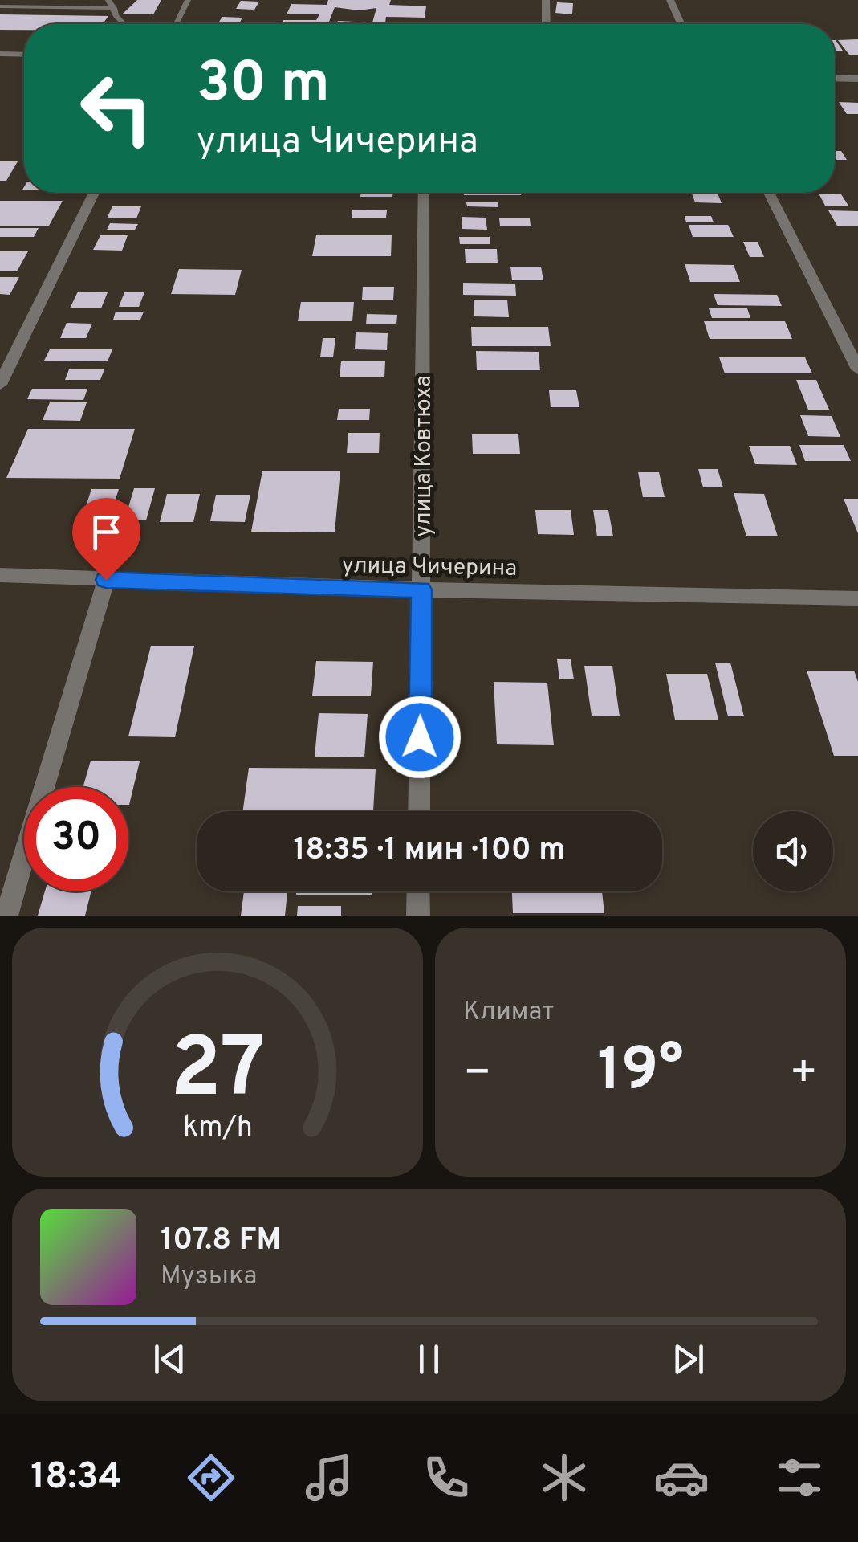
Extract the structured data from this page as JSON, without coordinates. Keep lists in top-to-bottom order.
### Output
{
  "streets": {
    "street": ["улица Ковтюха", "улица Чичерина"]
  },
  "crossings": [
    ["улица Ковтюха", "улица Чичерина"]
  ],
  "page": {
    "turn": ["30 m", "улица Чичерина"],
    "limit": "30",
    "trip": "18:35 · 1 мин · 100 m",
    "tile": "Климат",
    "heat": ["−", "19°", "+"],
    "song": ["107.8 FM", "Музыка"],
    "tabs": "18:34",
    "gauge": ["27", "km/h"]
  }
}
